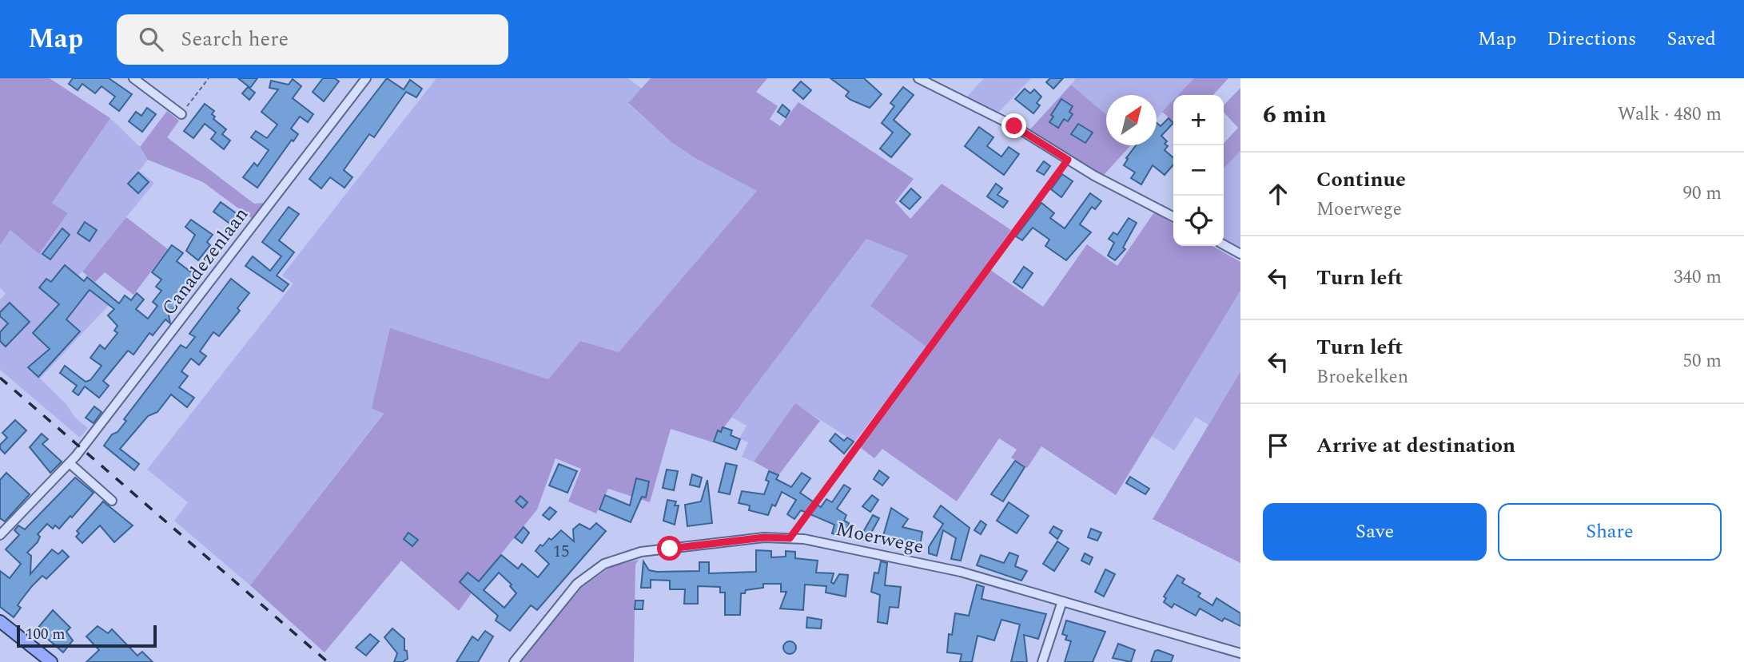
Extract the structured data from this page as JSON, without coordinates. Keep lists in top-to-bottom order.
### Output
{
  "streets": {
    "street": ["Canadezenlaan", "Moerwege"]
  },
  "house_numbers": ["15"],
  "scale_bar": "100 m",
  "north": "top right",
  "page": {
    "header": "Map",
    "search": "Search here",
    "nav": ["Map", "Directions", "Saved"],
    "heading": ["6 min", "Walk · 480 m"],
    "map_buttons": ["+", "−"],
    "list": [
      ["Continue", "Moerwege", "90 m"],
      ["Turn left", "340 m"],
      ["Turn left", "Broekelken", "50 m"],
      "Arrive at destination"
    ],
    "buttons": ["Save", "Share"],
    "scale": "100 m"
  }
}
